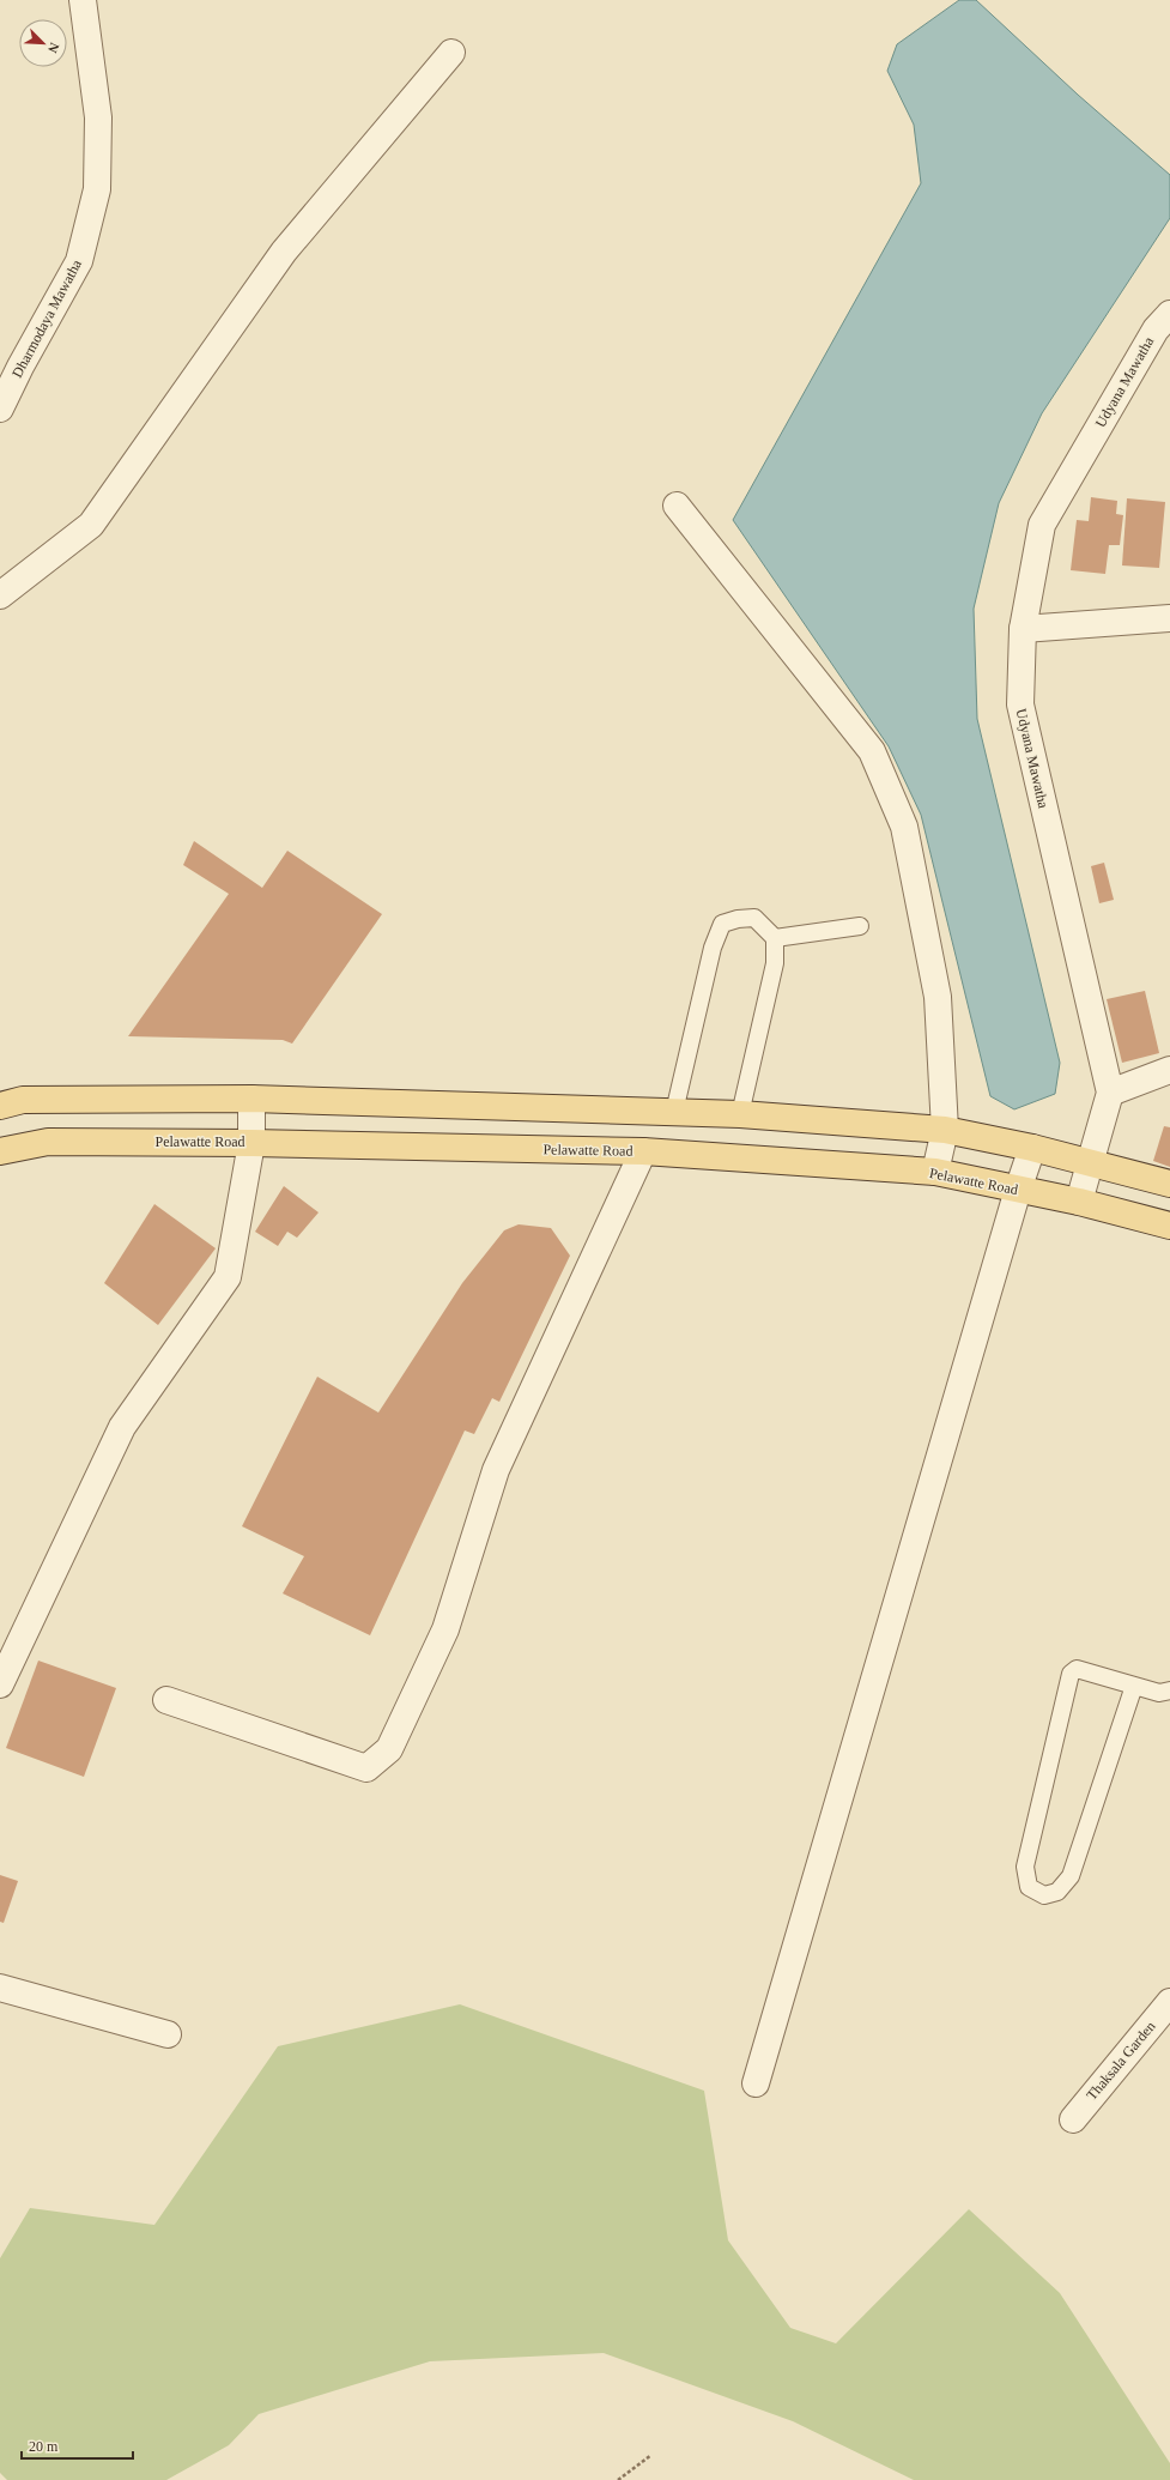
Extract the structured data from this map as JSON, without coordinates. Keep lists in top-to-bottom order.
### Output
{
  "streets": {
    "main road": ["Pelawatte Road"],
    "street": ["Dharmodaya Mawatha", "Udyana Mawatha", "Thaksala Garden"]
  },
  "crossings": [
    ["Udyana Mawatha", "Pelawatte Road"]
  ],
  "scale_bar": "20 m",
  "north": "bottom right"
}
